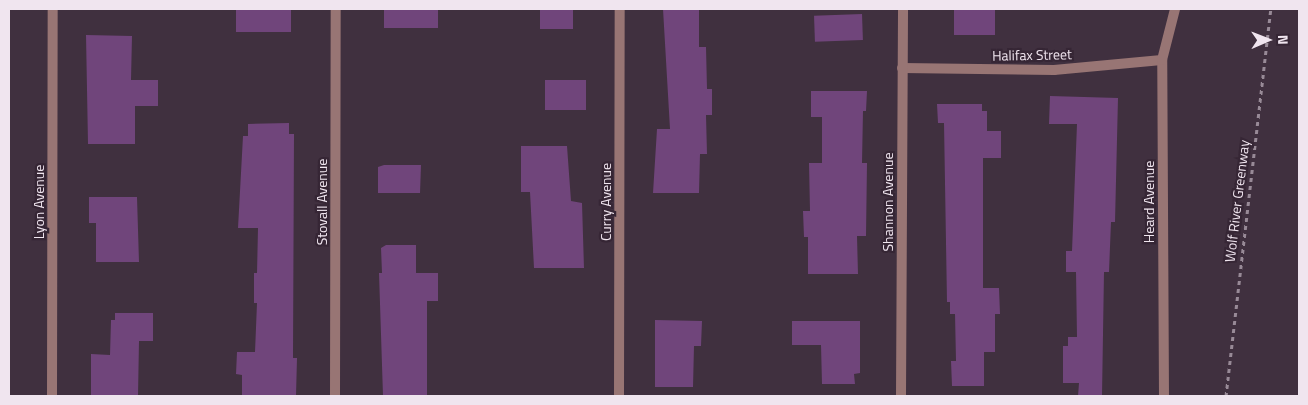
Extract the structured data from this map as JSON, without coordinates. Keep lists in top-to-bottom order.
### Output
{
  "streets": {
    "street": [
      "Halifax Street",
      "Lyon Avenue",
      "Stovall Avenue",
      "Curry Avenue",
      "Shannon Avenue",
      "Heard Avenue"
    ],
    "path": ["Wolf River Greenway"]
  },
  "crossings": [
    ["Halifax Street", "Shannon Avenue"],
    ["Halifax Street", "Heard Avenue"]
  ],
  "north": "right"
}
